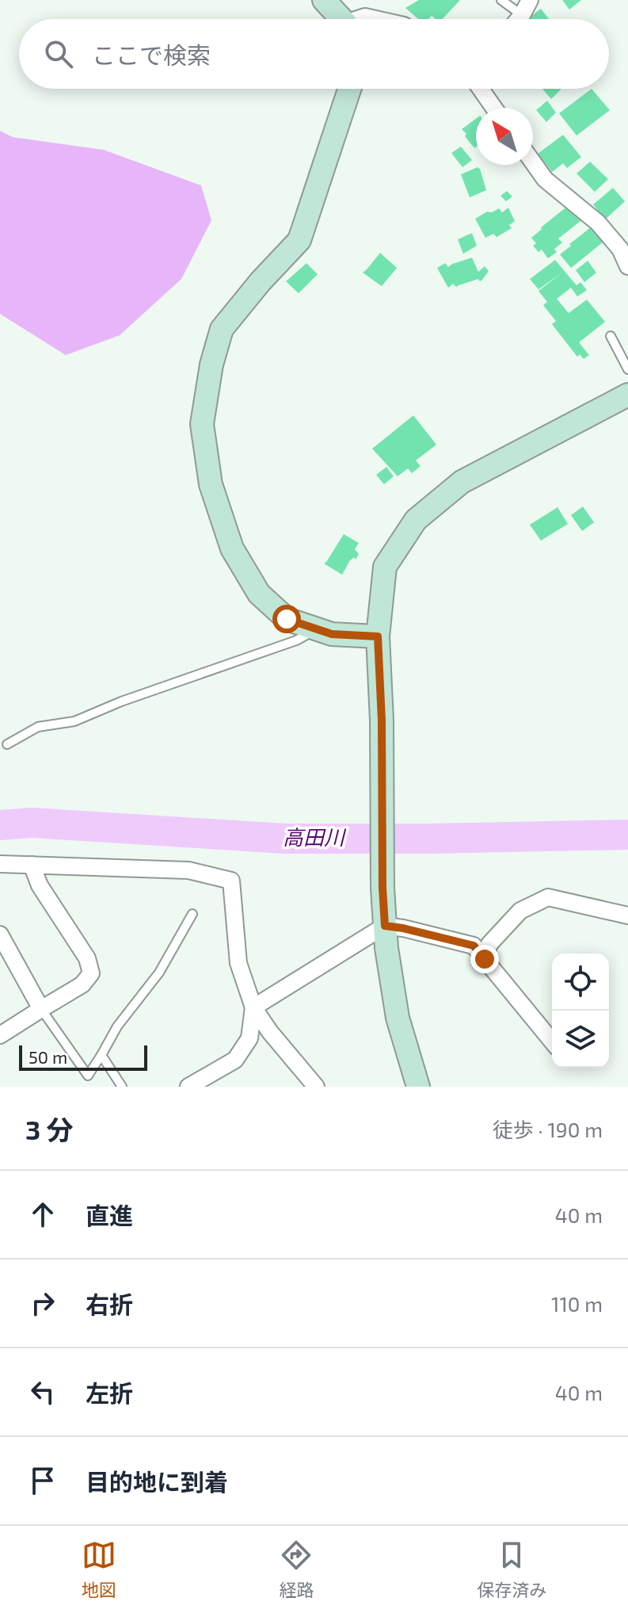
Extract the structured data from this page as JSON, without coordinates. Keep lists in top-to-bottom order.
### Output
{
  "water": ["高田川"],
  "scale_bar": "50 m",
  "north": "top left",
  "page": {
    "search": "ここで検索",
    "scale": "50 m",
    "heading": ["3 分", "徒歩 · 190 m"],
    "list": [
      ["直進", "40 m"],
      ["右折", "110 m"],
      ["左折", "40 m"],
      "目的地に到着"
    ],
    "nav": ["地図", "経路", "保存済み"]
  }
}
